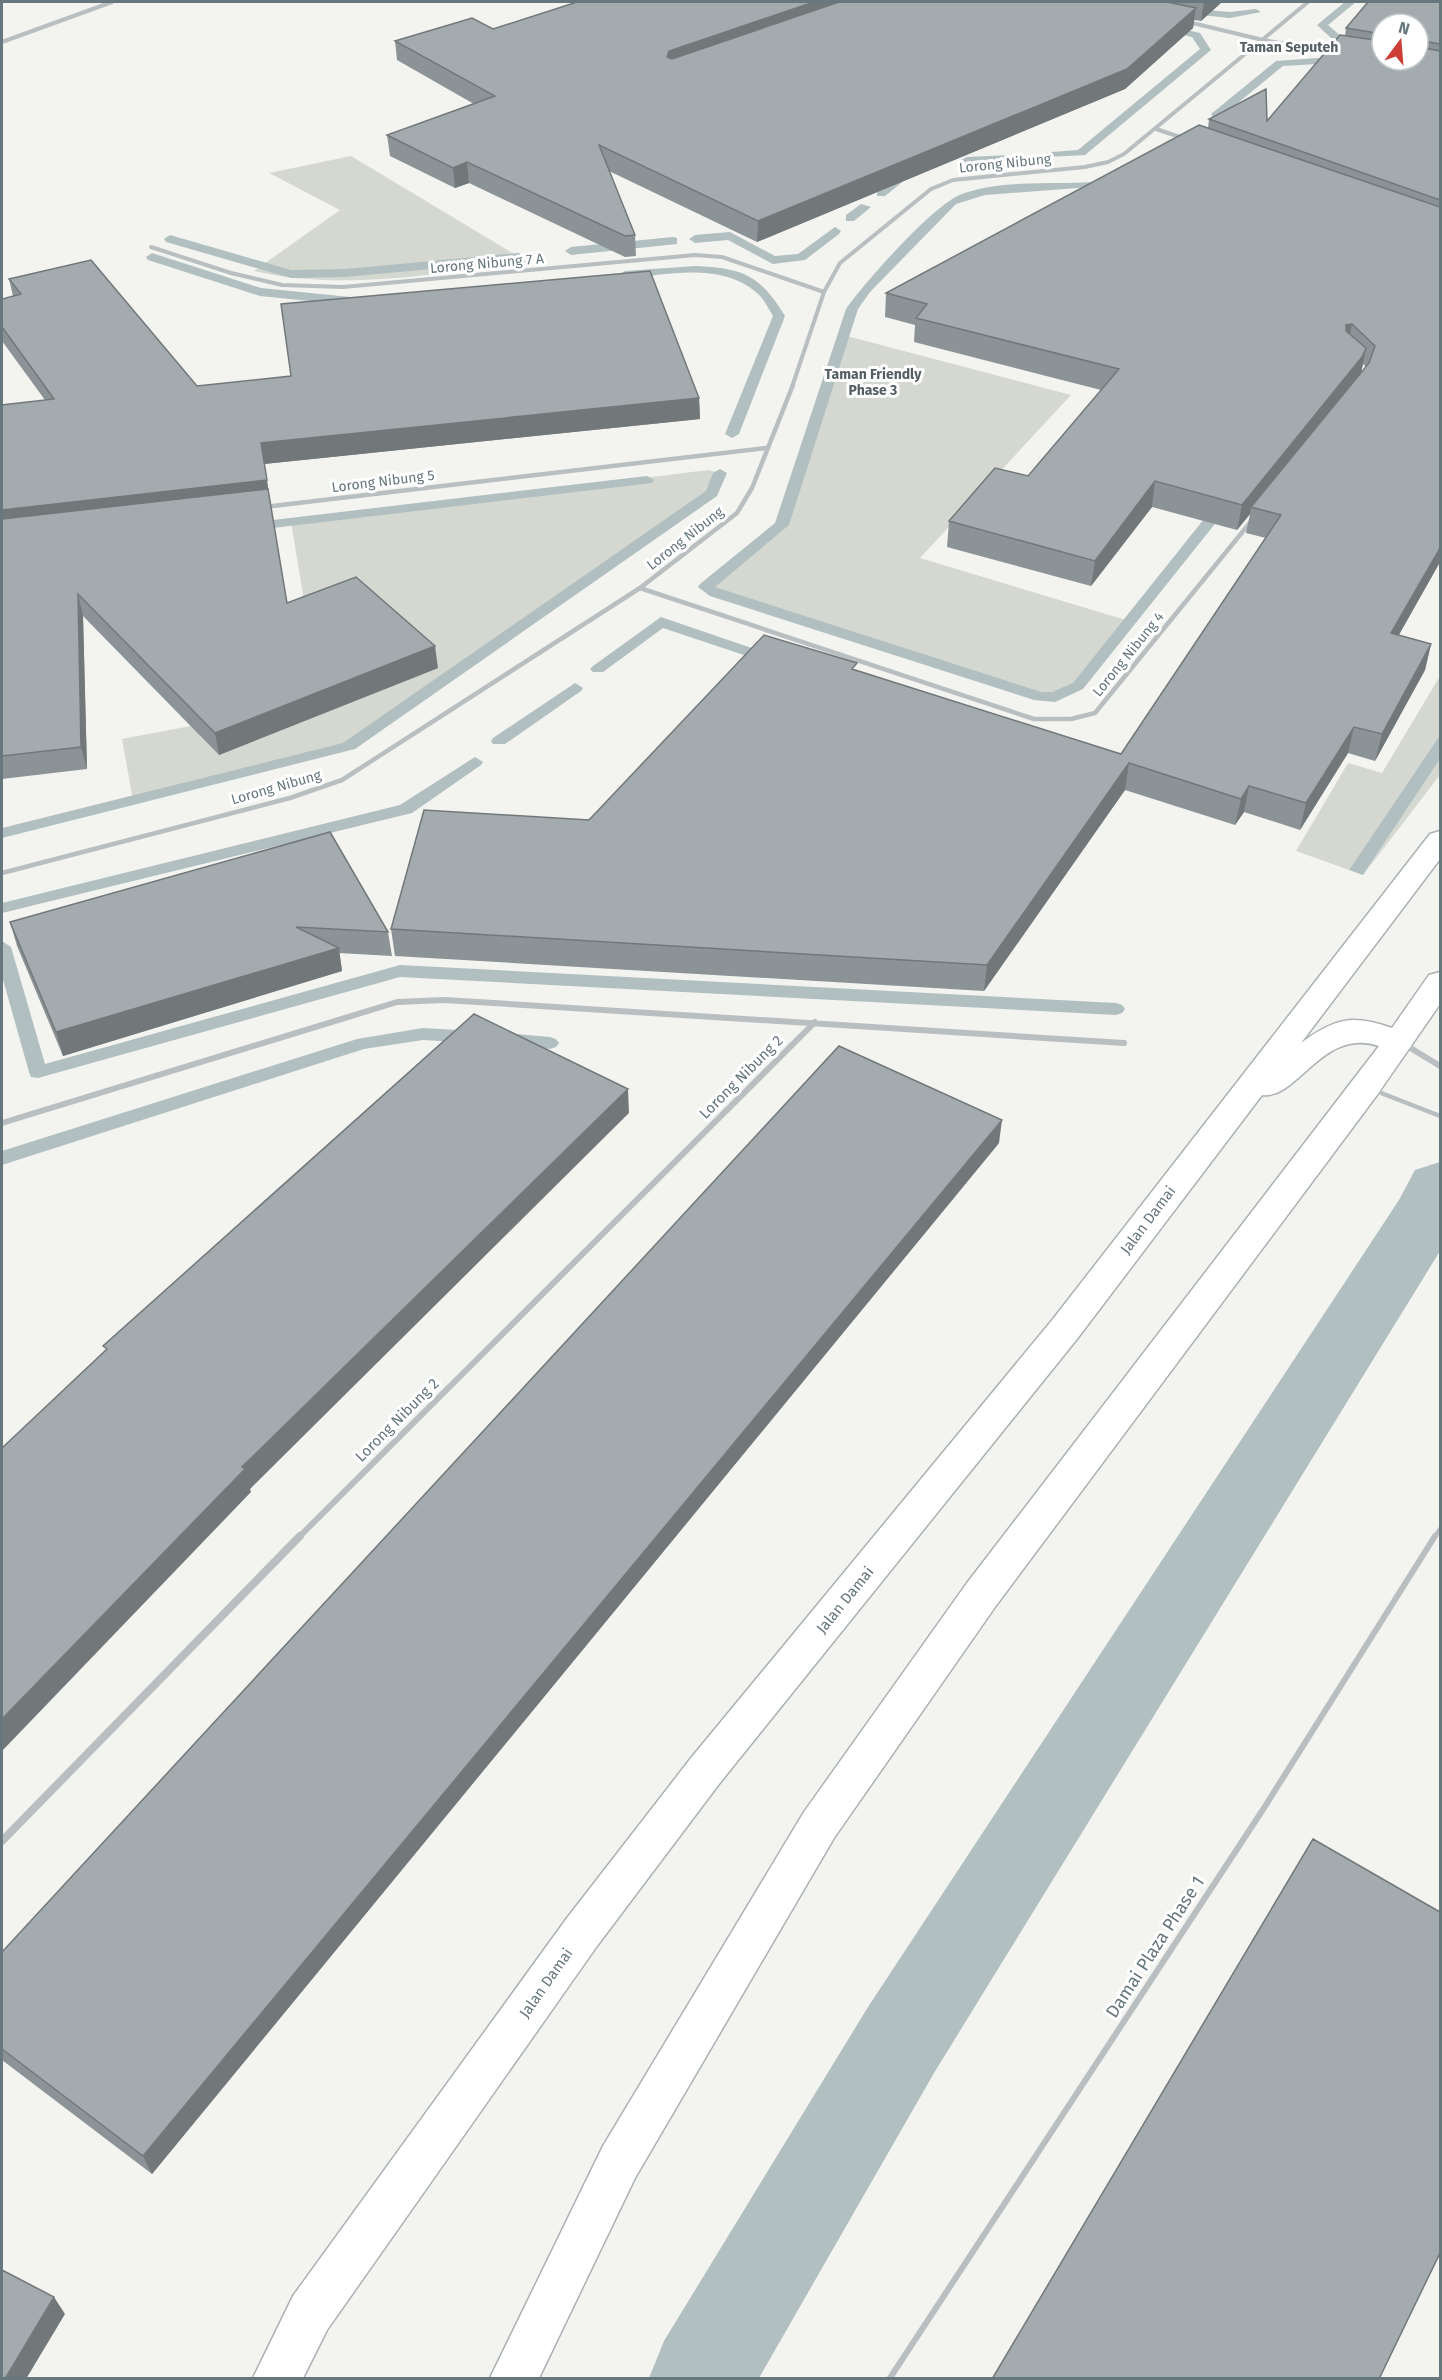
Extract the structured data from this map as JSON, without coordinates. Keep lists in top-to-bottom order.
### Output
{
  "streets": {
    "main road": ["Jalan Damai"],
    "street": [
      "Lorong Nibung",
      "Lorong Nibung 7 A",
      "Lorong Nibung 5",
      "Lorong Nibung 4",
      "Lorong Nibung 2"
    ],
    "lane": ["Damai Plaza Phase 1"]
  },
  "crossings": [
    ["Lorong Nibung", "Lorong Nibung 7 A"],
    ["Lorong Nibung", "Lorong Nibung 5"],
    ["Lorong Nibung", "Lorong Nibung 4"]
  ],
  "districts": ["Taman Seputeh", "Taman Friendly Phase 3"],
  "north": "top"
}
